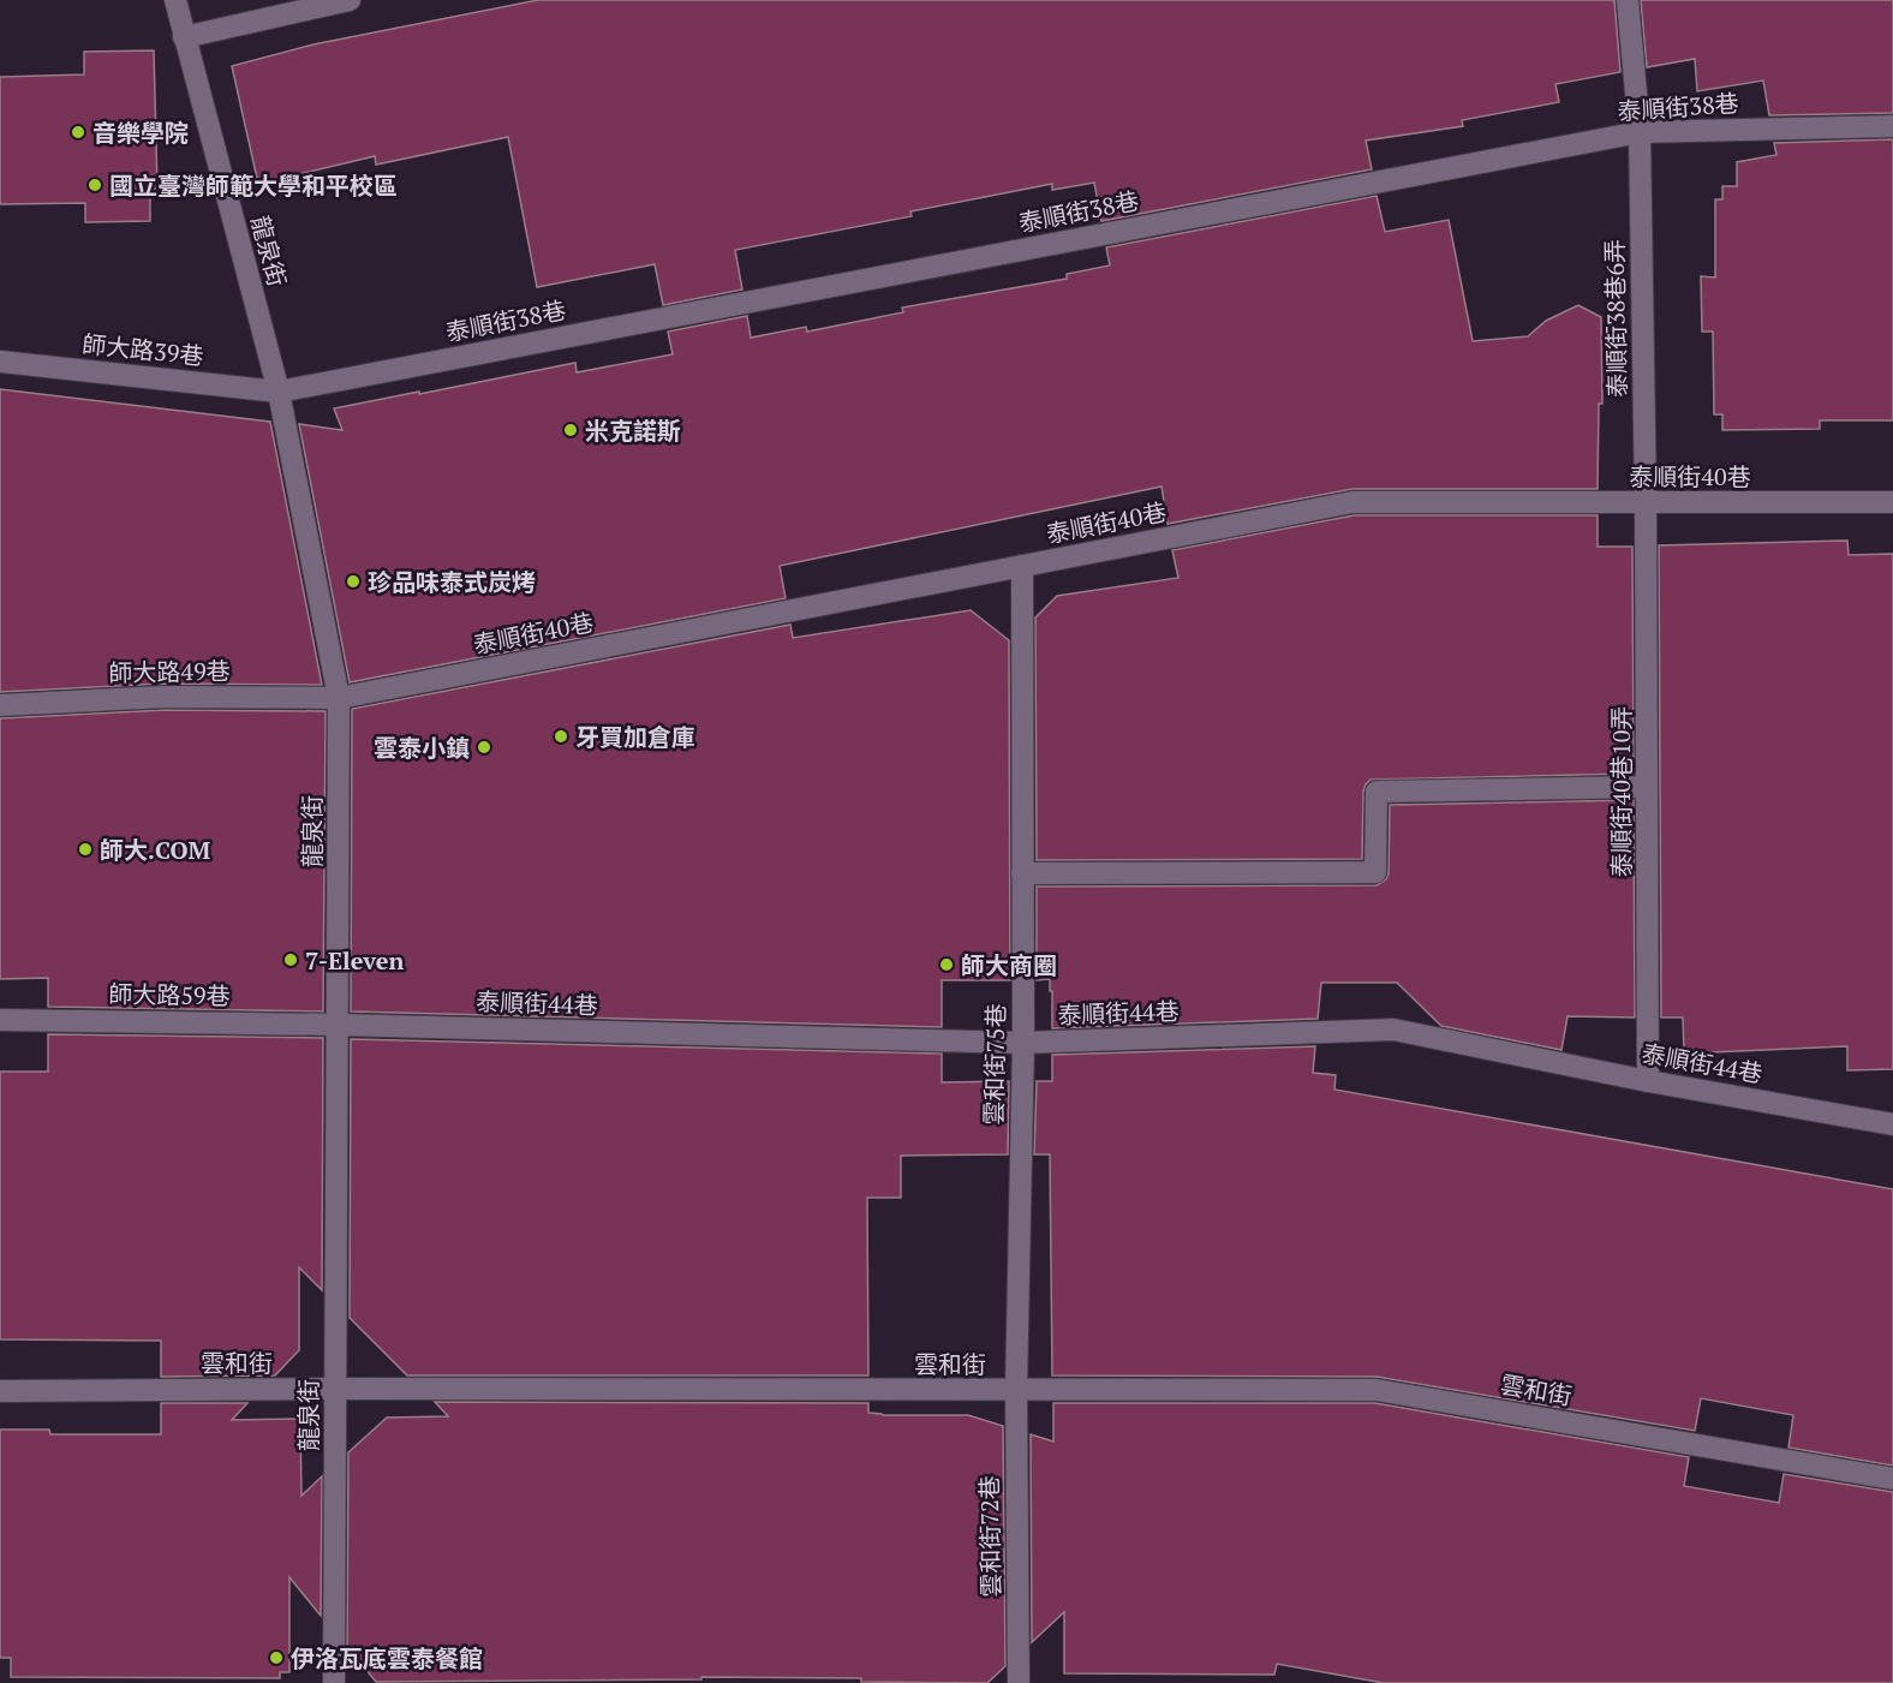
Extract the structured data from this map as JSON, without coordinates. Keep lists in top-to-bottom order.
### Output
{
  "streets": {
    "street": [
      "泰順街38巷",
      "龍泉街",
      "泰順街38巷6弄",
      "師大路39巷",
      "泰順街40巷",
      "師大路49巷",
      "泰順街40巷10弄",
      "師大路59巷",
      "泰順街44巷",
      "雲和街75巷",
      "雲和街",
      "雲和街72巷"
    ]
  },
  "crossings": [
    ["泰順街38巷", "龍泉街"],
    ["泰順街38巷", "泰順街38巷6弄"],
    ["泰順街38巷", "師大路39巷"],
    ["龍泉街", "師大路39巷"],
    ["龍泉街", "泰順街40巷"],
    ["龍泉街", "師大路49巷"],
    ["龍泉街", "師大路59巷"],
    ["龍泉街", "泰順街44巷"],
    ["龍泉街", "雲和街"],
    ["泰順街38巷6弄", "泰順街40巷"],
    ["泰順街38巷6弄", "泰順街40巷10弄"],
    ["泰順街40巷", "師大路49巷"],
    ["泰順街40巷", "泰順街40巷10弄"],
    ["泰順街40巷", "雲和街75巷"],
    ["泰順街40巷10弄", "泰順街44巷"],
    ["師大路59巷", "泰順街44巷"],
    ["泰順街44巷", "雲和街75巷"],
    ["雲和街75巷", "雲和街"],
    ["雲和街75巷", "雲和街72巷"],
    ["雲和街", "雲和街72巷"]
  ],
  "places": [
    "音樂學院",
    "國立臺灣師範大學和平校區",
    "米克諾斯",
    "珍品味泰式炭烤",
    "牙買加倉庫",
    "雲泰小鎮",
    "師大.COM",
    "7-Eleven",
    "師大商圈",
    "伊洛瓦底雲泰餐館"
  ]
}
